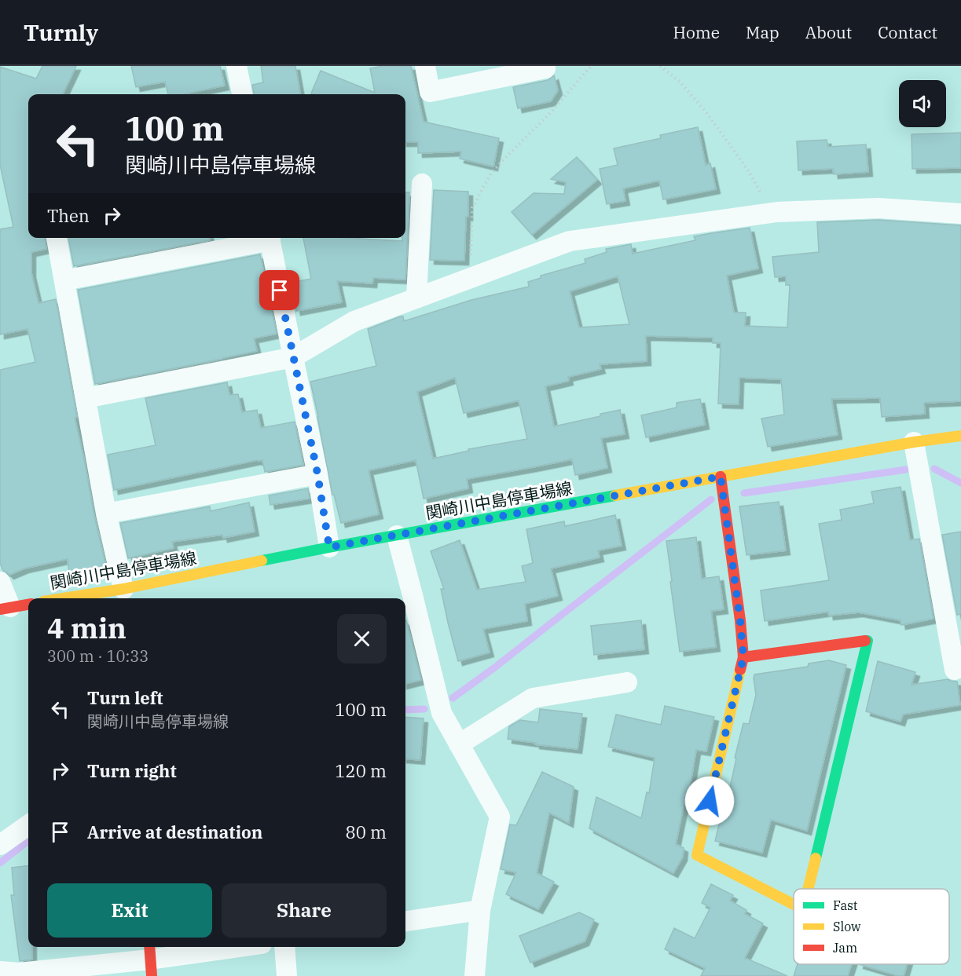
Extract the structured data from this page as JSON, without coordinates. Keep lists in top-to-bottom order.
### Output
{
  "streets": {
    "main road": ["関崎川中島停車場線"]
  },
  "legend": ["Fast", "Slow", "Jam"],
  "page": {
    "header": "Turnly",
    "nav": [
      "Home",
      "Map",
      "About",
      "Contact"
    ],
    "turn": ["100 m", "関崎川中島停車場線"],
    "then": "Then",
    "heading": ["4 min", "300 m · 10:33"],
    "list": [
      {
        "name": "Turn left",
        "note": "関崎川中島停車場線",
        "value": "100 m"
      },
      {
        "name": "Turn right",
        "value": "120 m"
      },
      {
        "name": "Arrive at destination",
        "value": "80 m"
      }
    ],
    "buttons": ["Exit", "Share"]
  }
}
